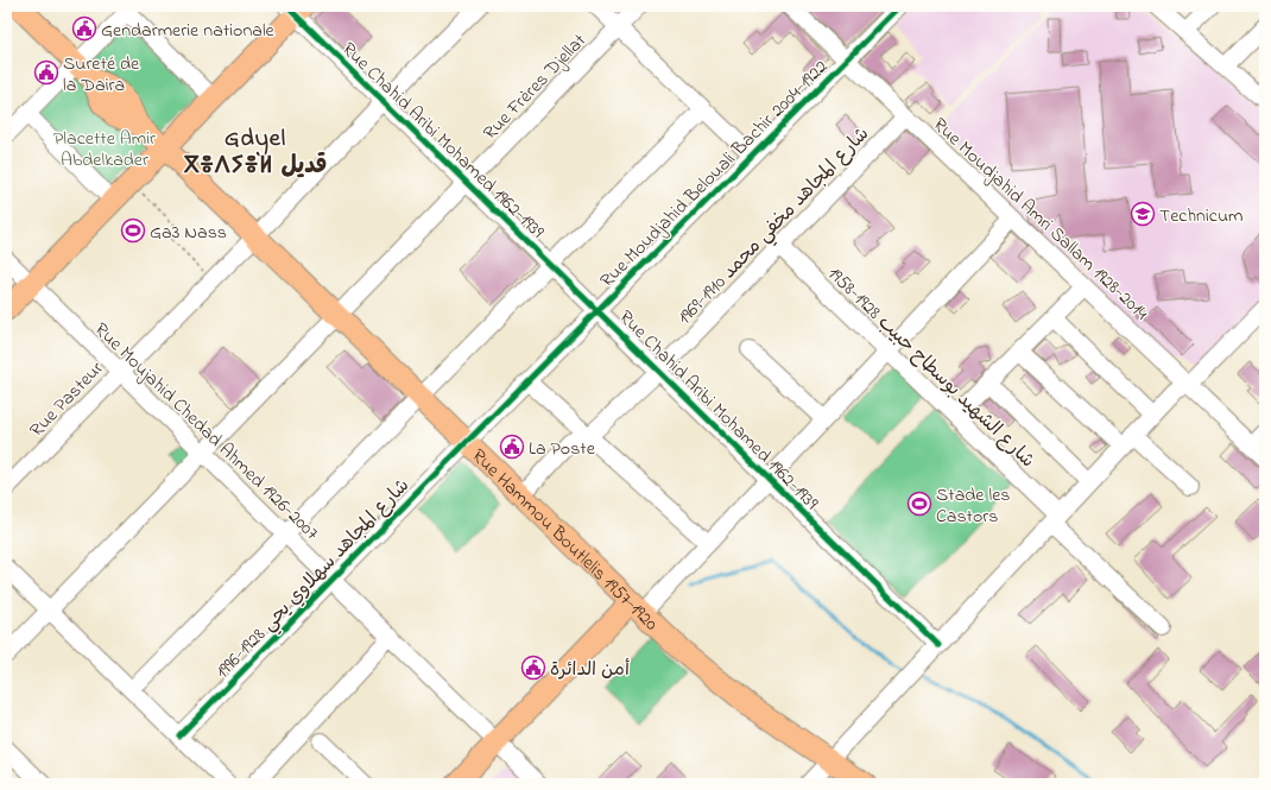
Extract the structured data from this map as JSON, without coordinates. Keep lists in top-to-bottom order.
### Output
{
  "streets": {
    "main road": ["Rue Hammou Boutlelis 1957-1920"],
    "street": [
      "Rue Frères Djellat",
      "Rue Chahid Aribi Mohamed 1962-1939",
      "Rue Moudjahid Belouali Bachir 2004-1922",
      "Rue Moudjahid Amri Sallam 1928-2014",
      "شارع المجاهد مخفي محمد 1910-1969",
      "شارع الشهيد بوسطاح حبيب 1928-1958",
      "Rue Pasteur",
      "Rue Moujahid Chedad Ahmed 1926-2007",
      "شارع المجاهد سهلاوي يحي 1928-1996"
    ]
  },
  "crossings": [
    ["Rue Frères Djellat", "Rue Chahid Aribi Mohamed 1962-1939"],
    ["Rue Frères Djellat", "Rue Moujahid Chedad Ahmed 1926-2007"],
    ["Rue Frères Djellat", "Rue Hammou Boutlelis 1957-1920"],
    ["Rue Chahid Aribi Mohamed 1962-1939", "Rue Moudjahid Belouali Bachir 2004-1922"],
    ["Rue Chahid Aribi Mohamed 1962-1939", "شارع المجاهد مخفي محمد 1910-1969"],
    ["Rue Chahid Aribi Mohamed 1962-1939", "Rue Pasteur"],
    ["Rue Moudjahid Belouali Bachir 2004-1922", "Rue Moudjahid Amri Sallam 1928-2014"],
    ["Rue Moudjahid Belouali Bachir 2004-1922", "Rue Hammou Boutlelis 1957-1920"],
    ["Rue Moudjahid Belouali Bachir 2004-1922", "شارع المجاهد سهلاوي يحي 1928-1996"],
    ["Rue Moudjahid Amri Sallam 1928-2014", "شارع المجاهد مخفي محمد 1910-1969"],
    ["شارع المجاهد مخفي محمد 1910-1969", "شارع الشهيد بوسطاح حبيب 1928-1958"],
    ["شارع المجاهد مخفي محمد 1910-1969", "Rue Hammou Boutlelis 1957-1920"],
    ["Rue Pasteur", "Rue Moujahid Chedad Ahmed 1926-2007"],
    ["Rue Pasteur", "Rue Hammou Boutlelis 1957-1920"],
    ["Rue Moujahid Chedad Ahmed 1926-2007", "شارع المجاهد سهلاوي يحي 1928-1996"],
    ["Rue Hammou Boutlelis 1957-1920", "شارع المجاهد سهلاوي يحي 1928-1996"]
  ],
  "districts": ["Gdyel ⴳⴻⴷⵢⴻⵍ قديل"],
  "parks": ["Placette Amir Abdelkader"],
  "places": {
    "public building": [
      "Gendarmerie nationale",
      "Sureté de la Daira",
      "La Poste",
      "أمن الدائرة"
    ],
    "school or university": ["Technicum"],
    "sports": ["Ga3 Nass", "Stade les Castors"]
  }
}
